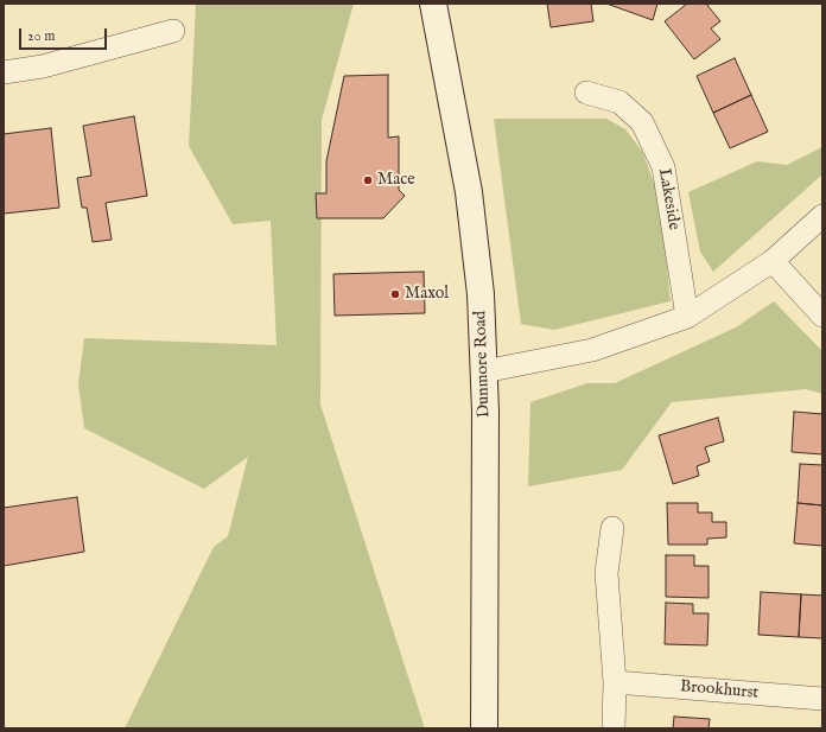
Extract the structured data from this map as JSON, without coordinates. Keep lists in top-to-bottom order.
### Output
{
  "streets": {
    "main road": ["Dunmore Road"],
    "street": ["Lakeside", "Brookhurst"]
  },
  "places": ["Mace", "Maxol"],
  "scale_bar": "20 m"
}
